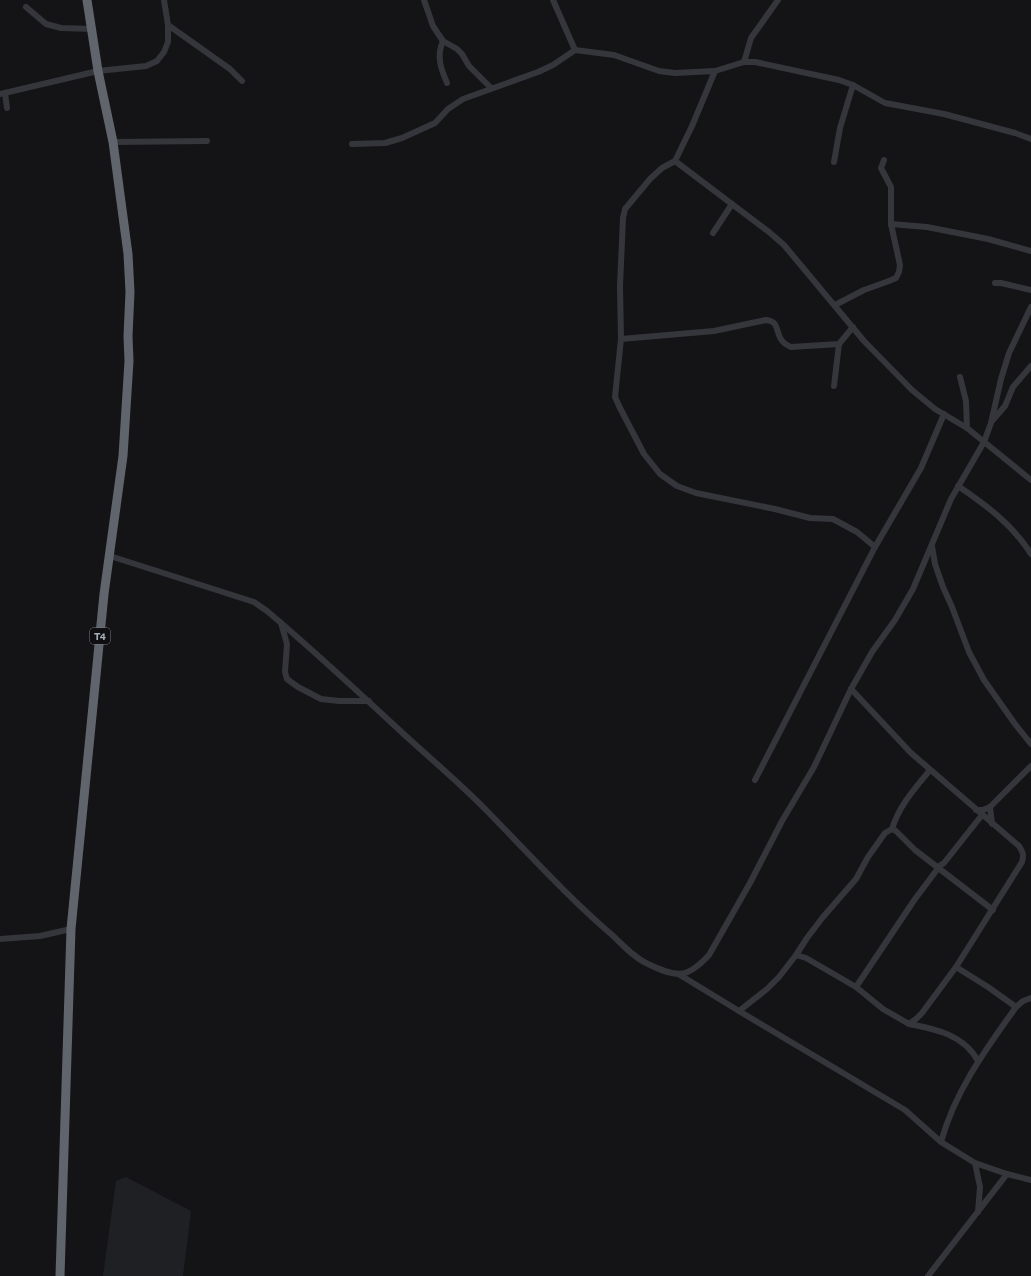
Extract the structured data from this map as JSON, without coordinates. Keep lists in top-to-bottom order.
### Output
{
  "streets": {
    "highway": ["T4"]
  }
}
